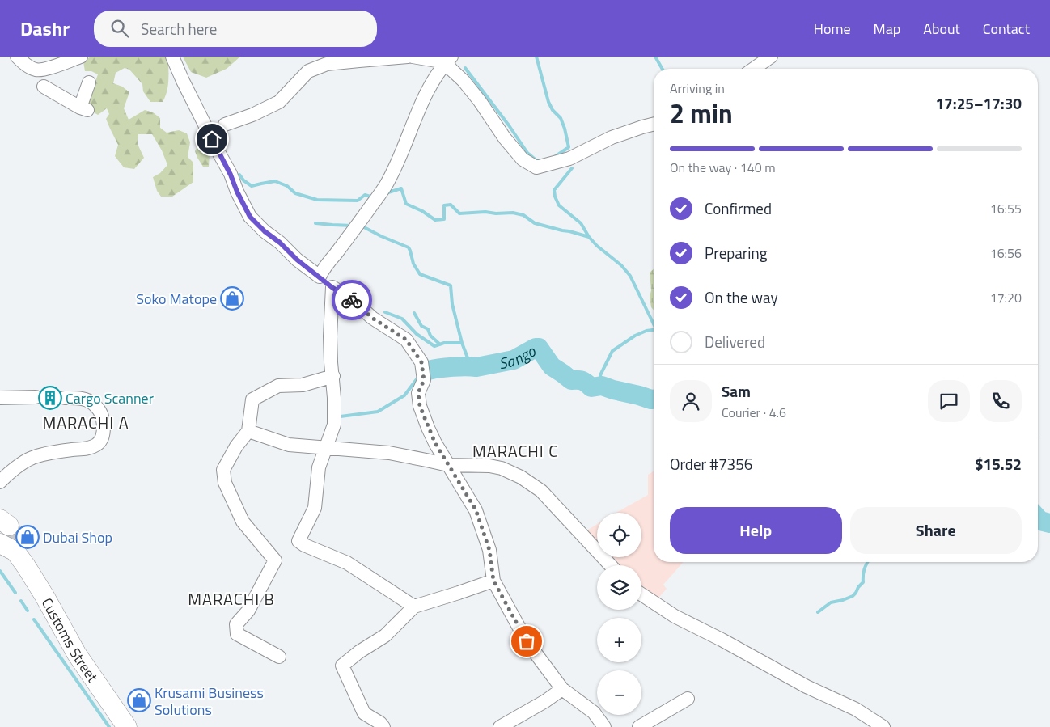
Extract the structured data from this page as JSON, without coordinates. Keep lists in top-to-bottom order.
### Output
{
  "streets": {
    "highway": ["Customs Street"]
  },
  "districts": ["MARACHI A", "MARACHI C", "MARACHI B"],
  "water": ["Sango"],
  "places": {
    "shop": ["Soko Matope", "Dubai Shop", "Krusami Business Solutions"],
    "building": ["Cargo Scanner"]
  },
  "page": {
    "header": "Dashr",
    "search": "Search here",
    "nav": [
      "Home",
      "Map",
      "About",
      "Contact"
    ],
    "heading": ["2 min", "Arriving in", "17:25–17:30"],
    "panel": [
      "Sam",
      "Courier · 4.6",
      "Order #7356",
      "$15.52"
    ],
    "bar": "On the way · 140 m",
    "list": [
      ["Confirmed", "16:55"],
      ["Preparing", "16:56"],
      ["On the way", "17:20"],
      "Delivered"
    ],
    "buttons": ["Help", "Share"],
    "map_buttons": ["+", "−"]
  }
}
